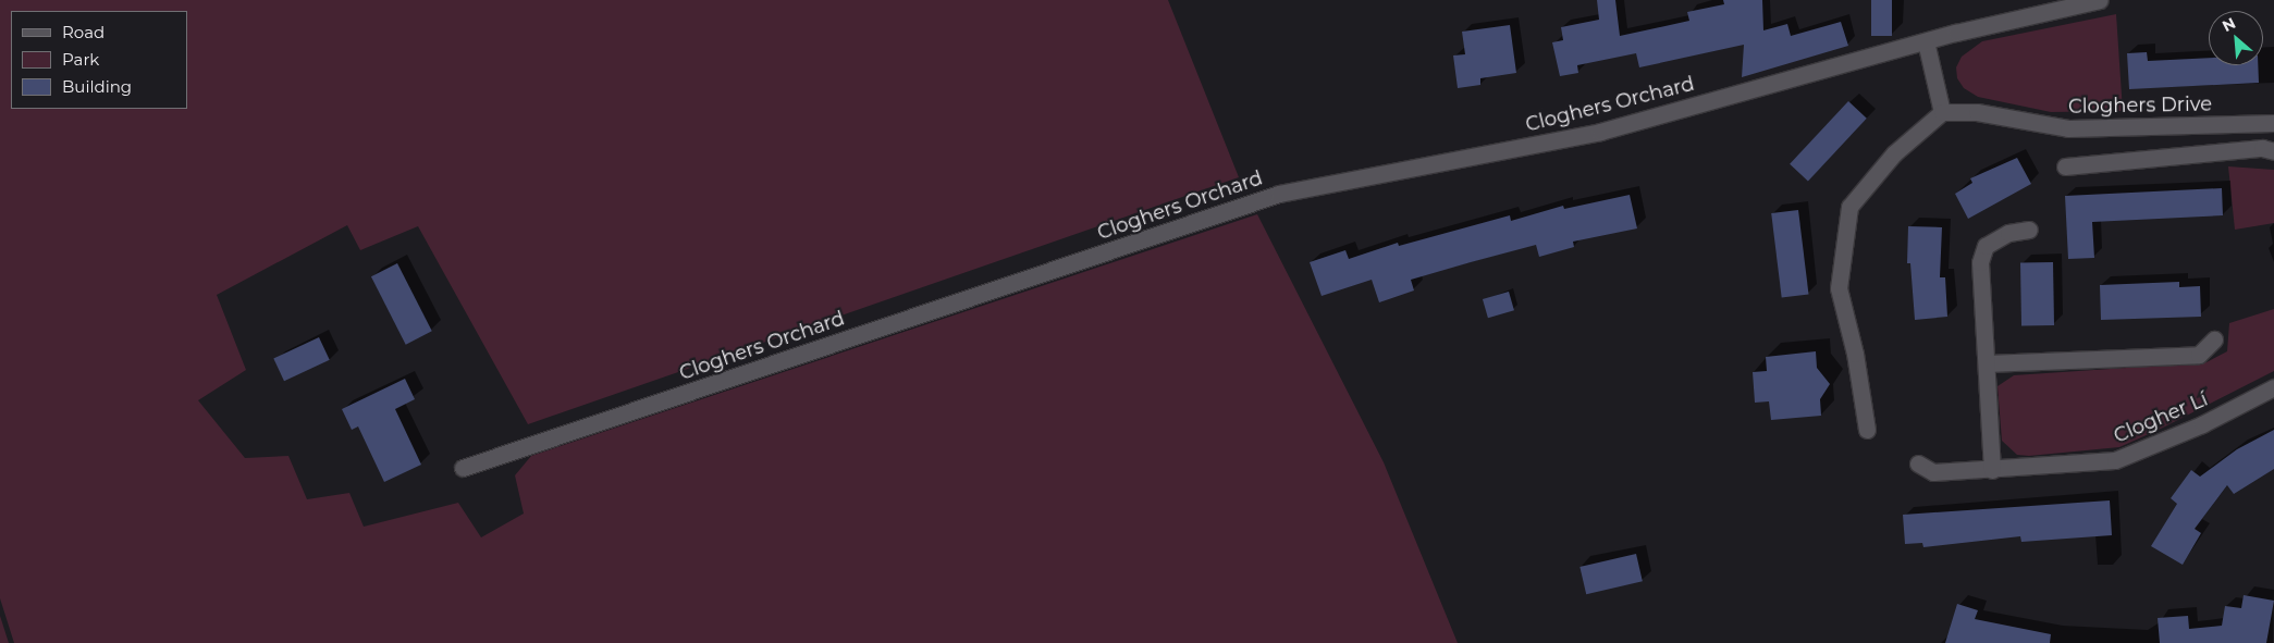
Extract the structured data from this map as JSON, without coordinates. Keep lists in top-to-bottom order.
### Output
{
  "streets": {
    "street": ["Cloghers Orchard", "Cloghers Drive", "Clogher Lí"]
  },
  "legend": ["Road", "Park", "Building"],
  "north": "top left"
}
